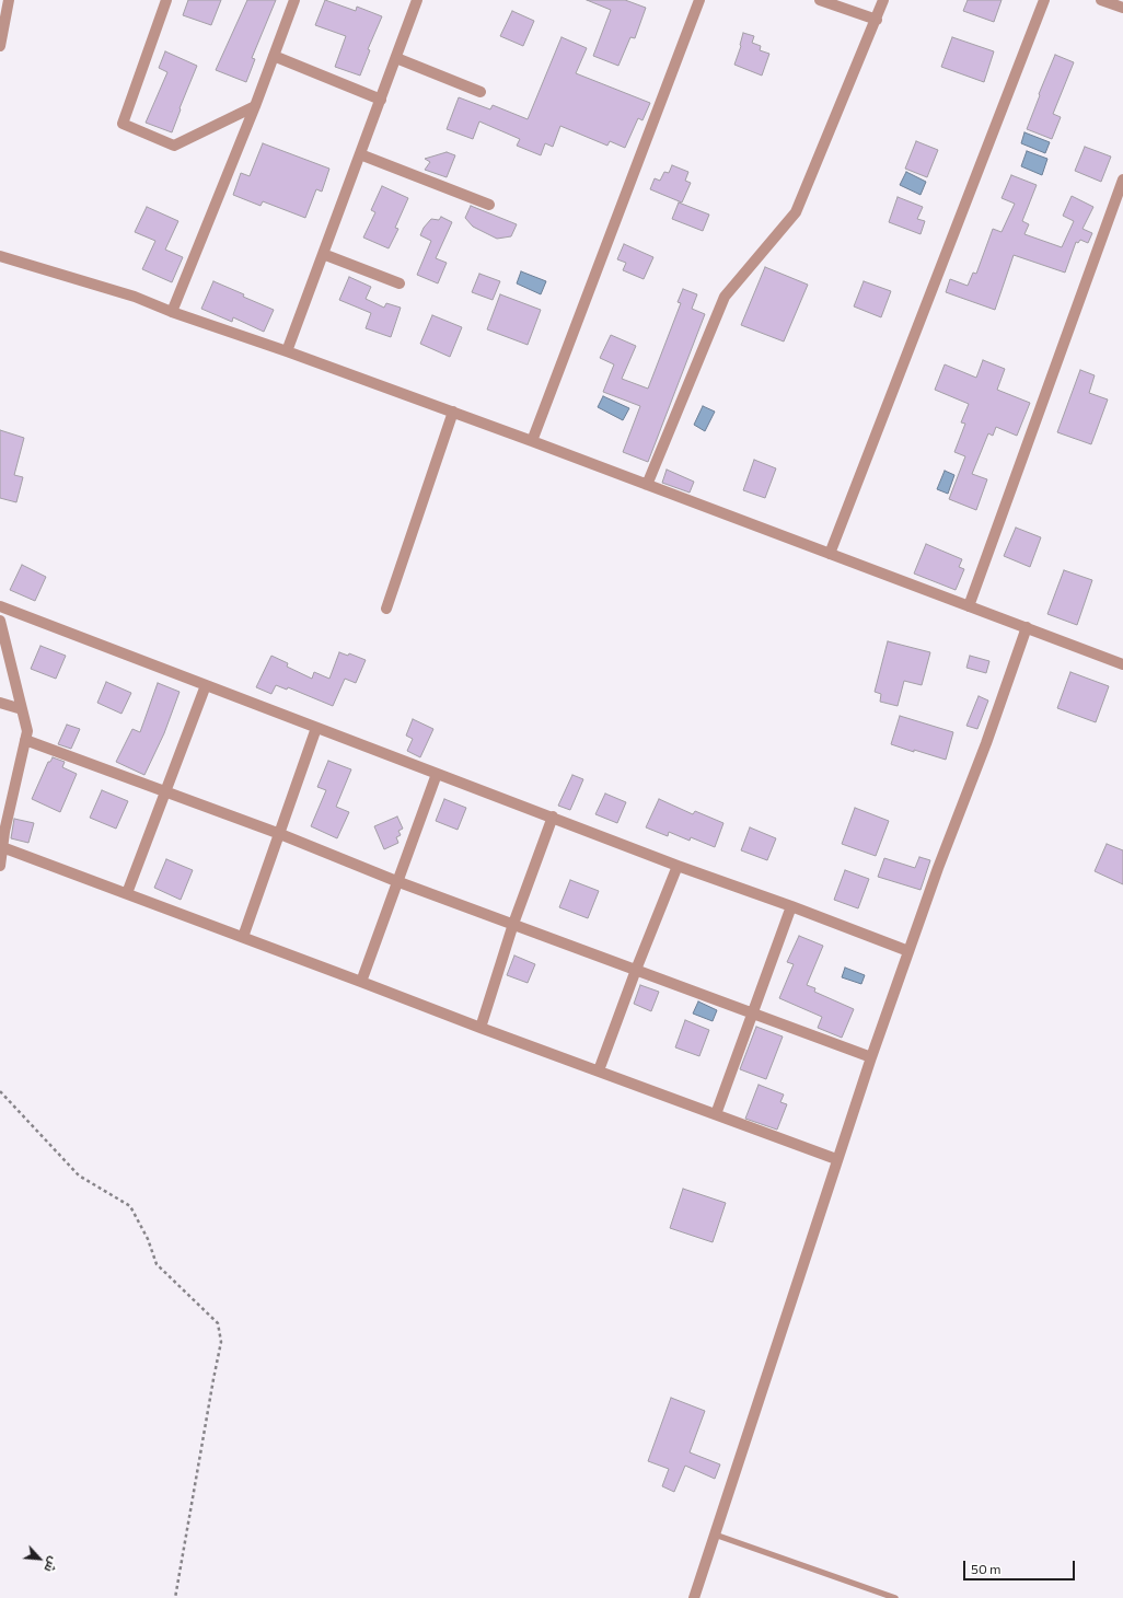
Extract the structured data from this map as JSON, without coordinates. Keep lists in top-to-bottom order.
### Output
{
  "scale_bar": "50 m",
  "north": "bottom right"
}
